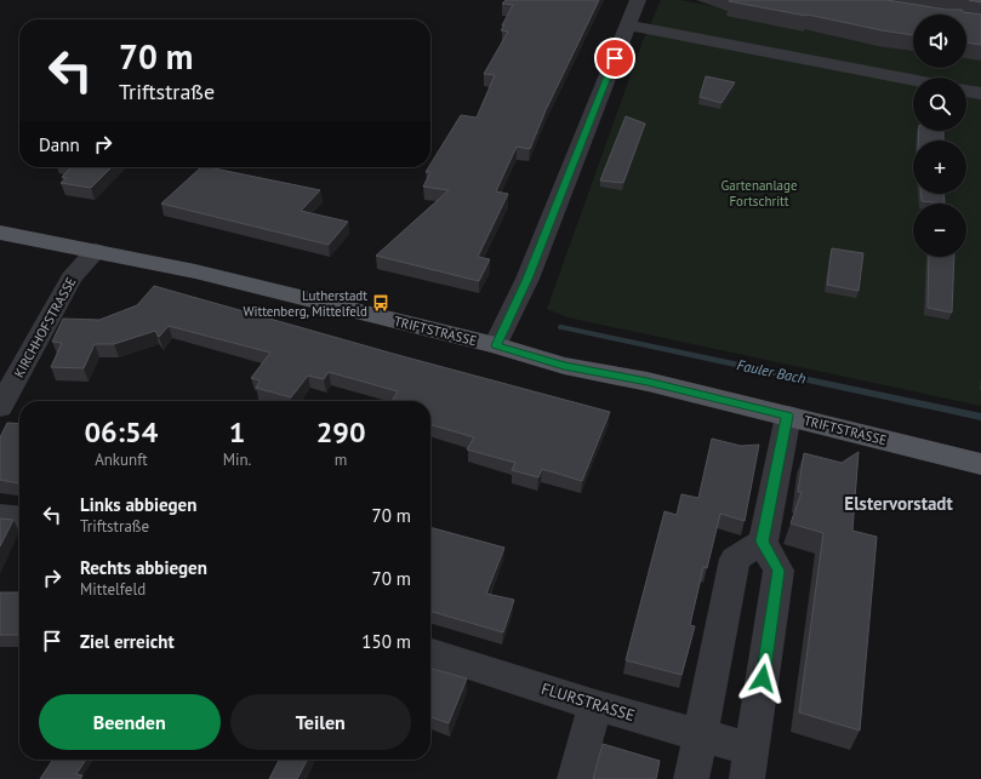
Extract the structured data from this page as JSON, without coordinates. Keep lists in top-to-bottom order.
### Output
{
  "streets": {
    "main road": ["TRIFTSTRASSE"],
    "street": ["KIRCHHOFSTRASSE", "FLURSTRASSE"]
  },
  "crossings": [
    ["KIRCHHOFSTRASSE", "TRIFTSTRASSE"]
  ],
  "districts": ["Elstervorstadt"],
  "water": ["Fauler Bach"],
  "parks": ["Gartenanlage Fortschritt"],
  "places": {
    "bus stop": ["Lutherstadt Wittenberg, Mittelfeld"]
  },
  "page": {
    "map_buttons": ["+", "−"],
    "turn": ["70 m", "Triftstraße"],
    "then": "Dann",
    "eta": [
      "06:54",
      "Ankunft",
      "1",
      "Min.",
      "290",
      "m"
    ],
    "list": [
      {
        "name": "Links abbiegen",
        "note": "Triftstraße",
        "value": "70 m"
      },
      {
        "name": "Rechts abbiegen",
        "note": "Mittelfeld",
        "value": "70 m"
      },
      {
        "name": "Ziel erreicht",
        "value": "150 m"
      }
    ],
    "buttons": ["Beenden", "Teilen"]
  }
}
